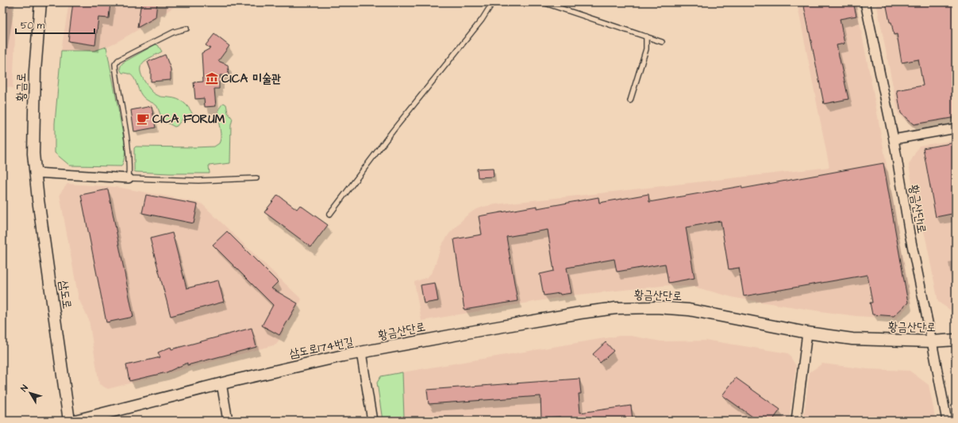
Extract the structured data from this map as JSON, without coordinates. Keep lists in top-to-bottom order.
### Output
{
  "streets": {
    "street": [
      "황금로",
      "황금산단1로",
      "삼도로",
      "황금산단로",
      "삼도로174번길"
    ]
  },
  "crossings": [
    ["황금로", "삼도로"],
    ["황금산단1로", "황금산단로"],
    ["황금산단로", "삼도로174번길"]
  ],
  "places": {
    "museum": ["CICA 미술관"],
    "cafe": ["CICA FORUM"]
  },
  "scale_bar": "50 m",
  "north": "top left"
}
